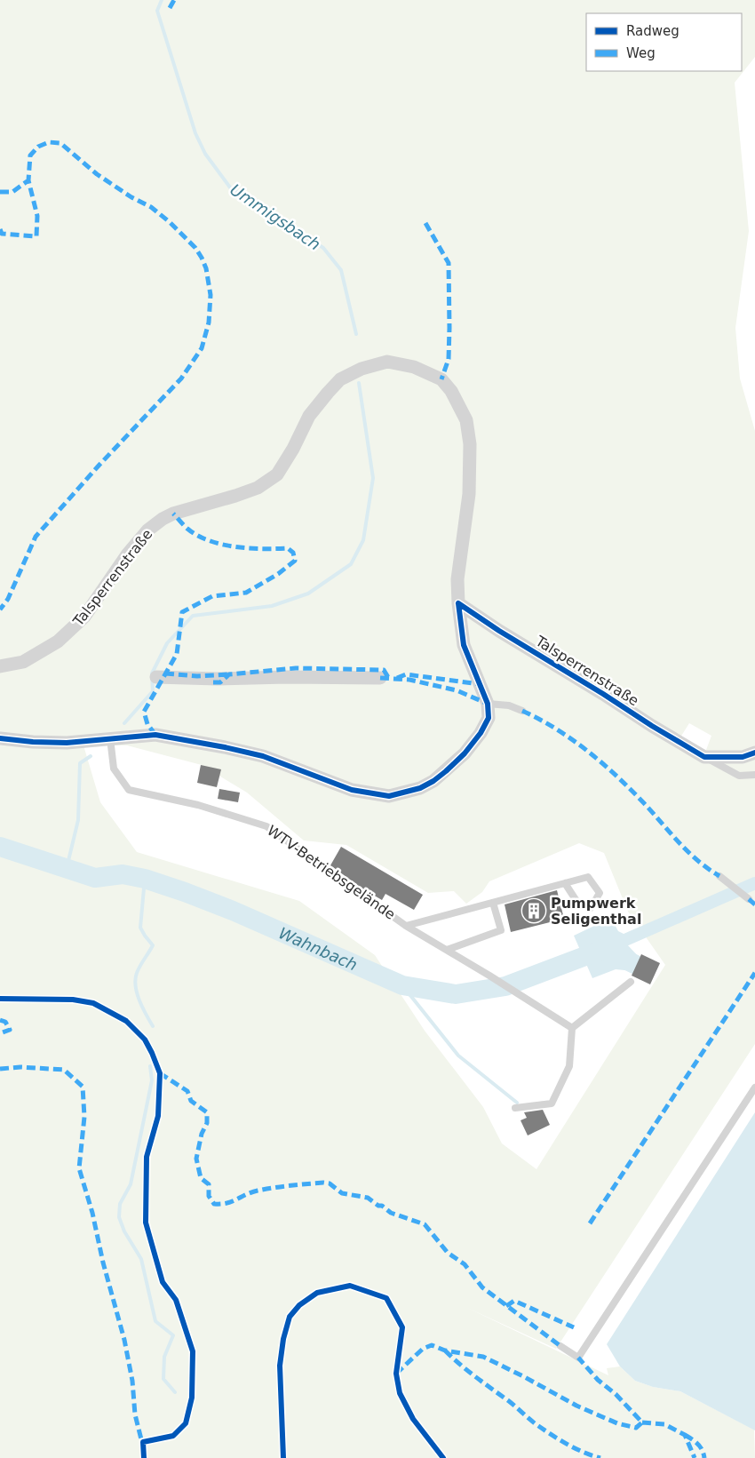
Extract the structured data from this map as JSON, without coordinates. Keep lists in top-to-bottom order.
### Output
{
  "streets": {
    "street": ["Talsperrenstraße"],
    "lane": ["WTV-Betriebsgelände"]
  },
  "water": ["Ummigsbach", "Wahnbach"],
  "places": {
    "building": ["Pumpwerk Seligenthal"]
  },
  "legend": ["Radweg", "Weg"]
}
